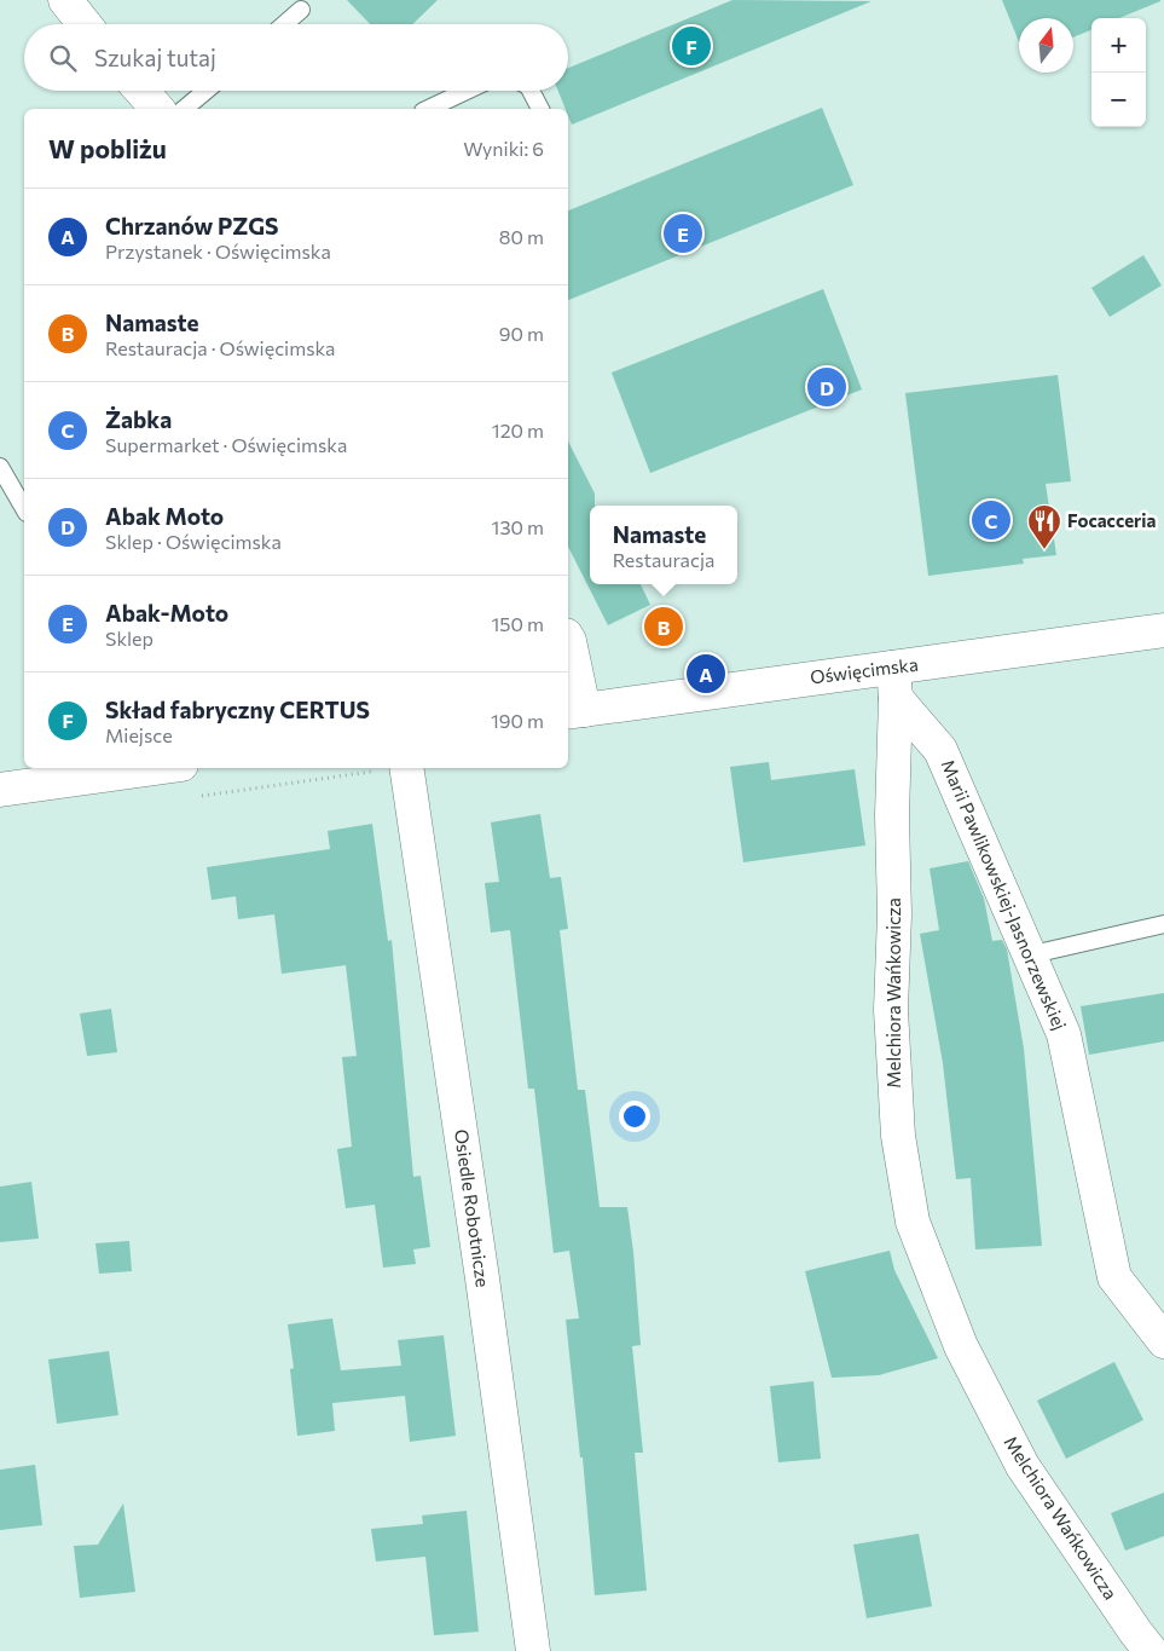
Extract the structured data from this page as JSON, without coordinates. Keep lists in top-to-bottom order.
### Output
{
  "streets": {
    "street": [
      "Oświęcimska",
      "Marii Pawlikowskiej-Jasnorzewskiej",
      "Melchiora Wańkowicza",
      "Osiedle Robotnicze"
    ]
  },
  "crossings": [
    ["Oświęcimska", "Marii Pawlikowskiej-Jasnorzewskiej"],
    ["Oświęcimska", "Melchiora Wańkowicza"],
    ["Marii Pawlikowskiej-Jasnorzewskiej", "Melchiora Wańkowicza"]
  ],
  "places": {
    "restaurant": ["Focacceria"]
  },
  "north": "top",
  "page": {
    "map_buttons": ["+", "−"],
    "pins": [
      "F",
      "E",
      "D",
      "C",
      "B",
      "A"
    ],
    "search": "Szukaj tutaj",
    "heading": ["W pobliżu", "Wyniki: 6"],
    "list": [
      {
        "mark": "A",
        "name": "Chrzanów PZGS",
        "note": "Przystanek · Oświęcimska",
        "value": "80 m"
      },
      {
        "mark": "B",
        "name": "Namaste",
        "note": "Restauracja · Oświęcimska",
        "value": "90 m"
      },
      {
        "mark": "C",
        "name": "Żabka",
        "note": "Supermarket · Oświęcimska",
        "value": "120 m"
      },
      {
        "mark": "D",
        "name": "Abak Moto",
        "note": "Sklep · Oświęcimska",
        "value": "130 m"
      },
      {
        "mark": "E",
        "name": "Abak-Moto",
        "note": "Sklep",
        "value": "150 m"
      },
      {
        "mark": "F",
        "name": "Skład fabryczny CERTUS",
        "note": "Miejsce",
        "value": "190 m"
      }
    ],
    "popup": ["Namaste", "Restauracja"]
  }
}
